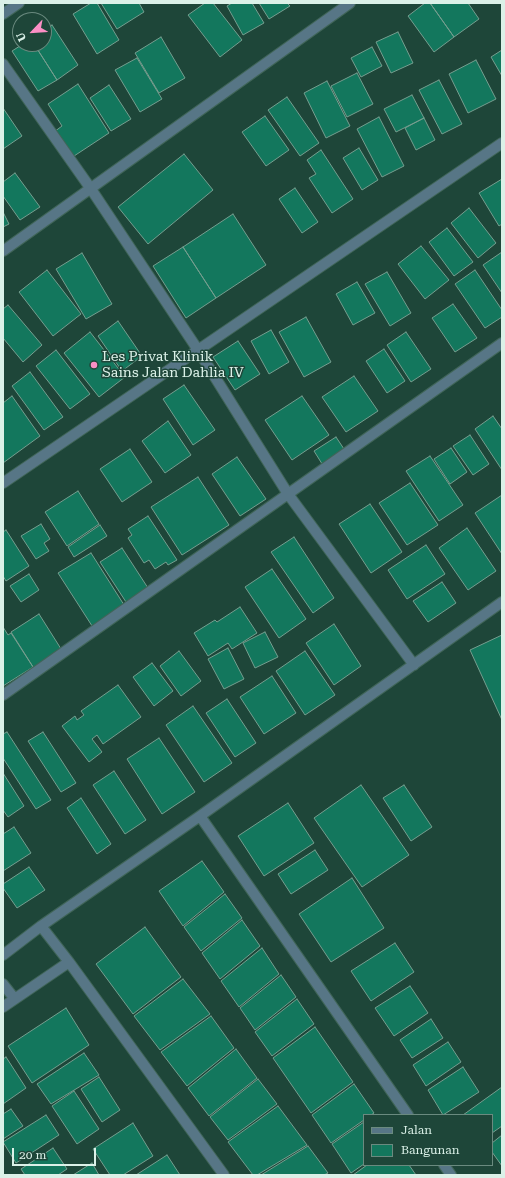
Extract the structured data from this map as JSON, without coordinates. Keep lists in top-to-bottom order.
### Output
{
  "places": ["Les Privat Klinik Sains Jalan Dahlia IV"],
  "legend": ["Jalan", "Bangunan"],
  "scale_bar": "20 m",
  "north": "bottom left"
}
